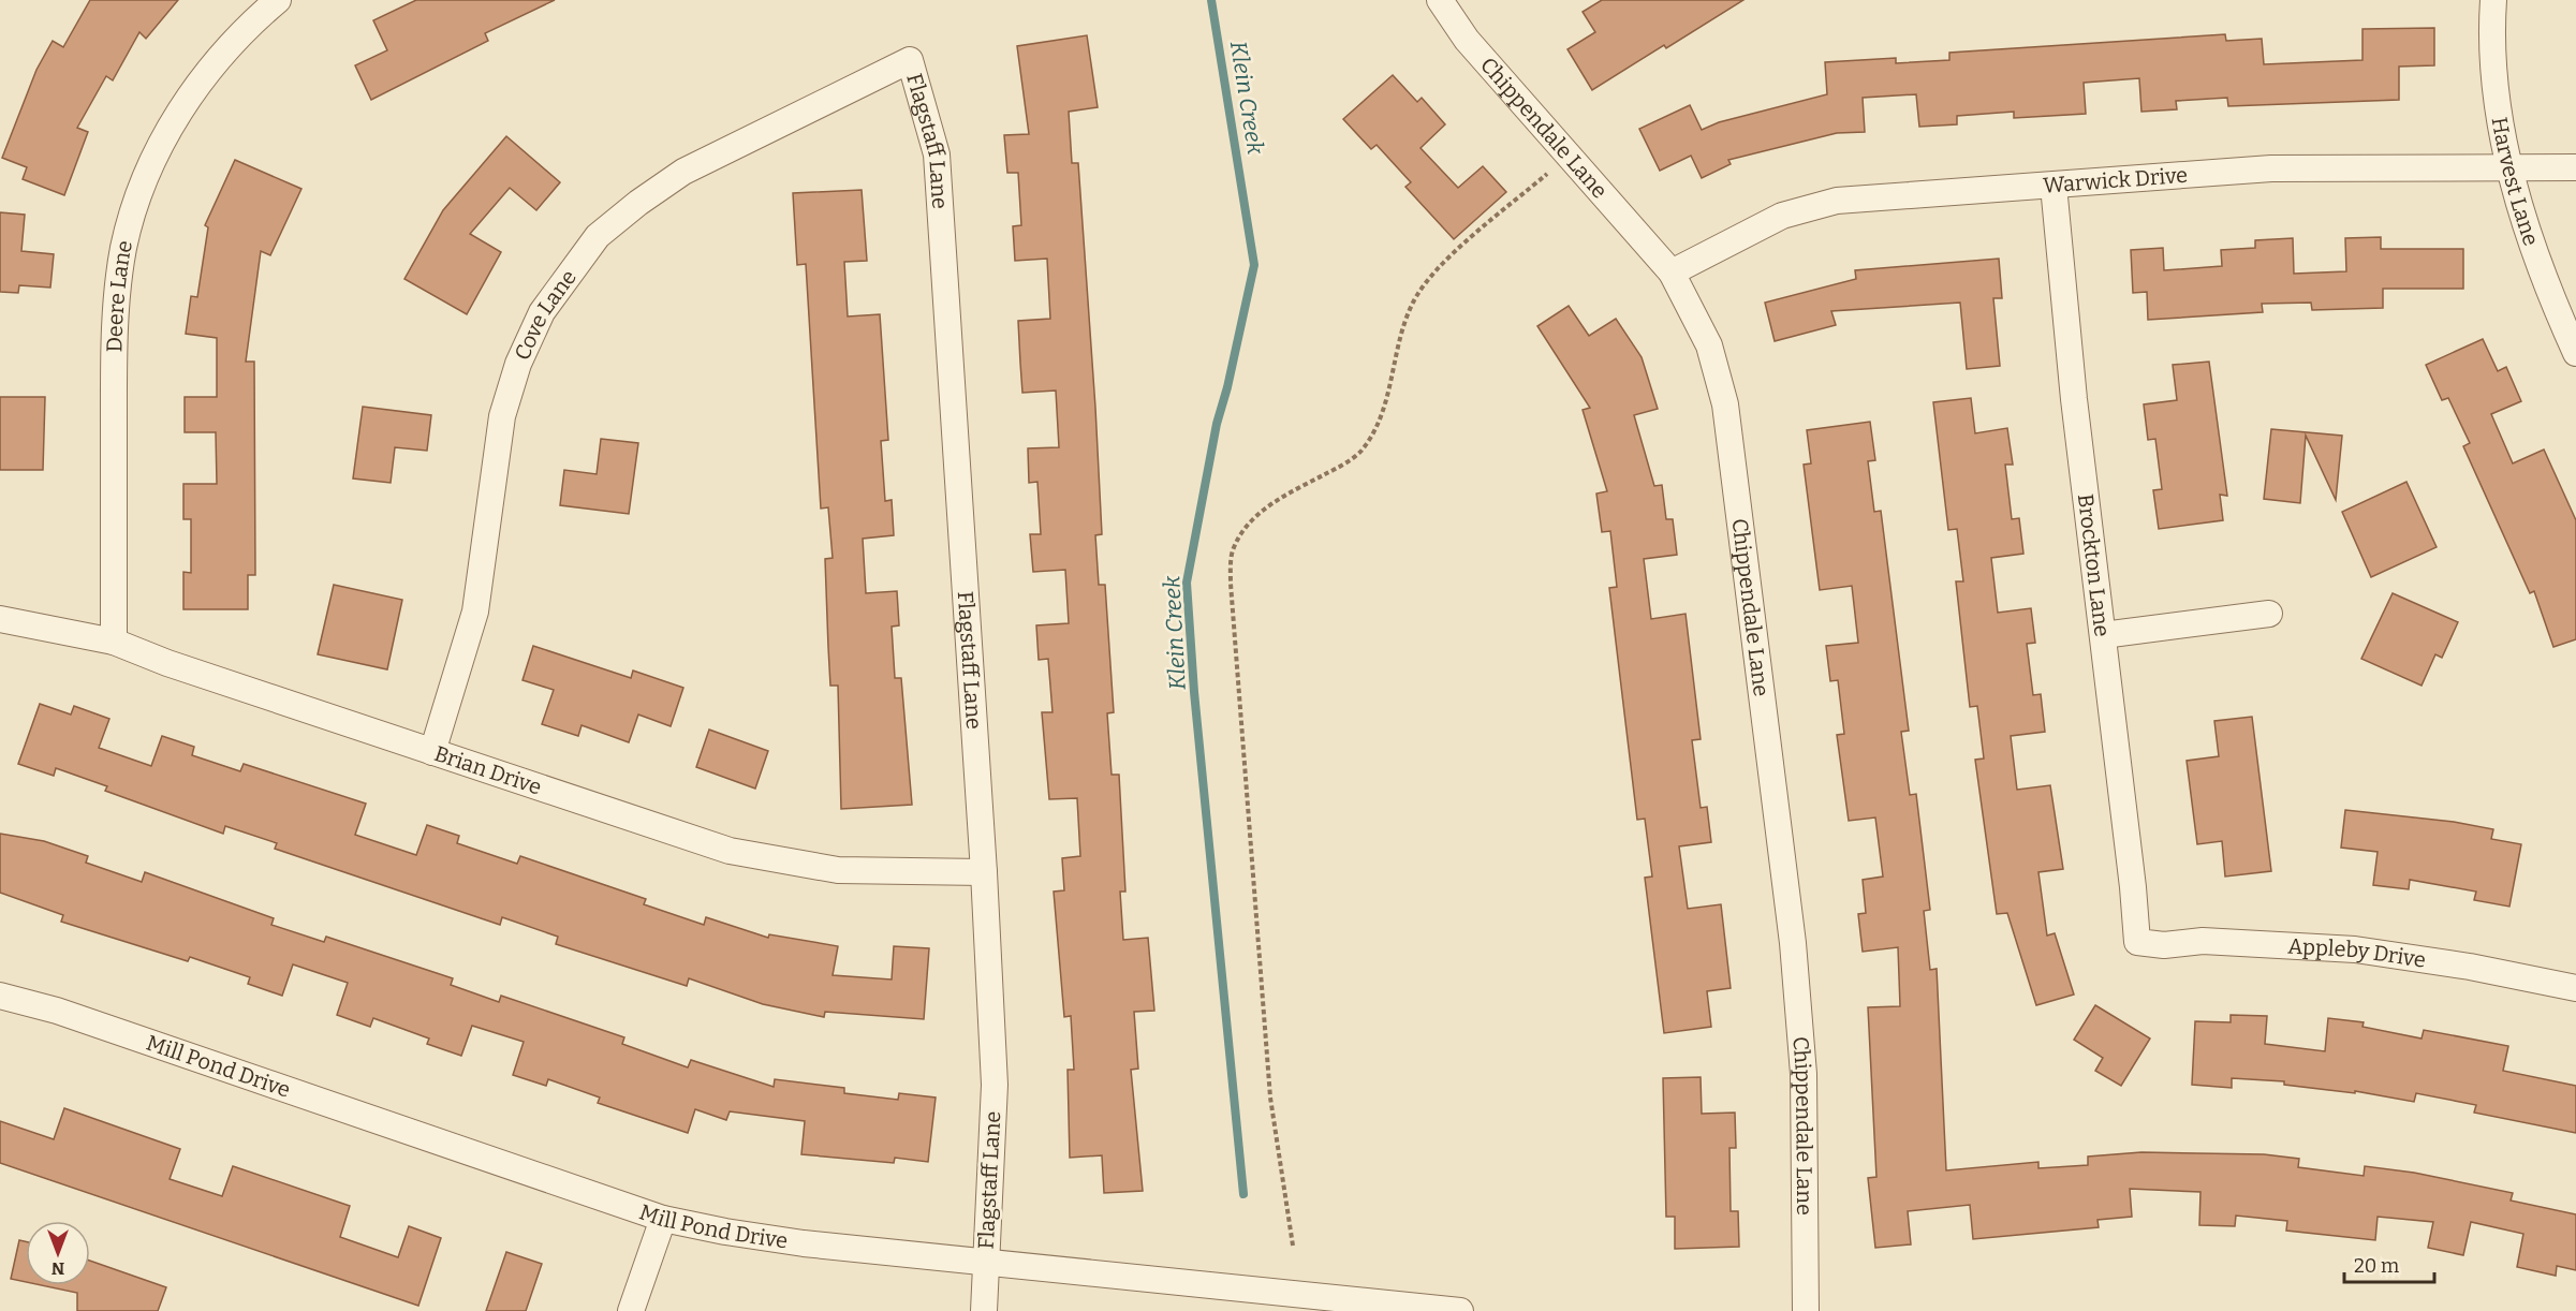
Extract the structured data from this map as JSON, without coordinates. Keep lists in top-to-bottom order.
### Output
{
  "streets": {
    "street": [
      "Chippendale Lane",
      "Flagstaff Lane",
      "Warwick Drive",
      "Harvest Lane",
      "Deere Lane",
      "Cove Lane",
      "Brockton Lane",
      "Brian Drive",
      "Appleby Drive",
      "Mill Pond Drive"
    ]
  },
  "crossings": [
    ["Chippendale Lane", "Warwick Drive"],
    ["Flagstaff Lane", "Cove Lane"],
    ["Flagstaff Lane", "Brian Drive"],
    ["Flagstaff Lane", "Mill Pond Drive"],
    ["Warwick Drive", "Harvest Lane"],
    ["Warwick Drive", "Brockton Lane"],
    ["Deere Lane", "Brian Drive"],
    ["Cove Lane", "Brian Drive"],
    ["Brockton Lane", "Appleby Drive"]
  ],
  "water": ["Klein Creek"],
  "scale_bar": "20 m",
  "north": "bottom"
}
